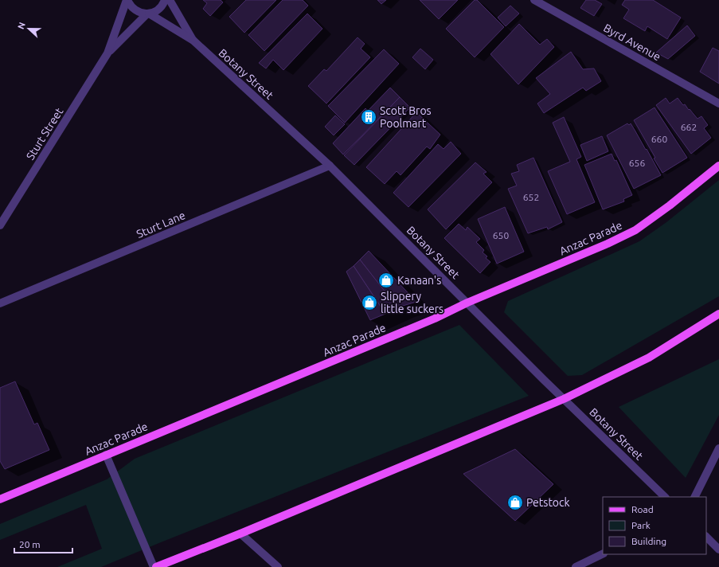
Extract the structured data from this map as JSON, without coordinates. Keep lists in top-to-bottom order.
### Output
{
  "streets": {
    "main road": ["Anzac Parade"],
    "street": [
      "Byrd Avenue",
      "Botany Street",
      "Sturt Street",
      "Sturt Lane"
    ]
  },
  "crossings": [
    ["Botany Street", "Sturt Street"],
    ["Botany Street", "Sturt Lane"],
    ["Botany Street", "Anzac Parade"]
  ],
  "places": {
    "building": ["Scott Bros Poolmart"],
    "shop": ["Kanaan's", "Slippery little suckers", "Petstock"]
  },
  "house_numbers": [
    "662",
    "660",
    "656",
    "652",
    "650"
  ],
  "legend": ["Road", "Park", "Building"],
  "scale_bar": "20 m",
  "north": "left"
}
